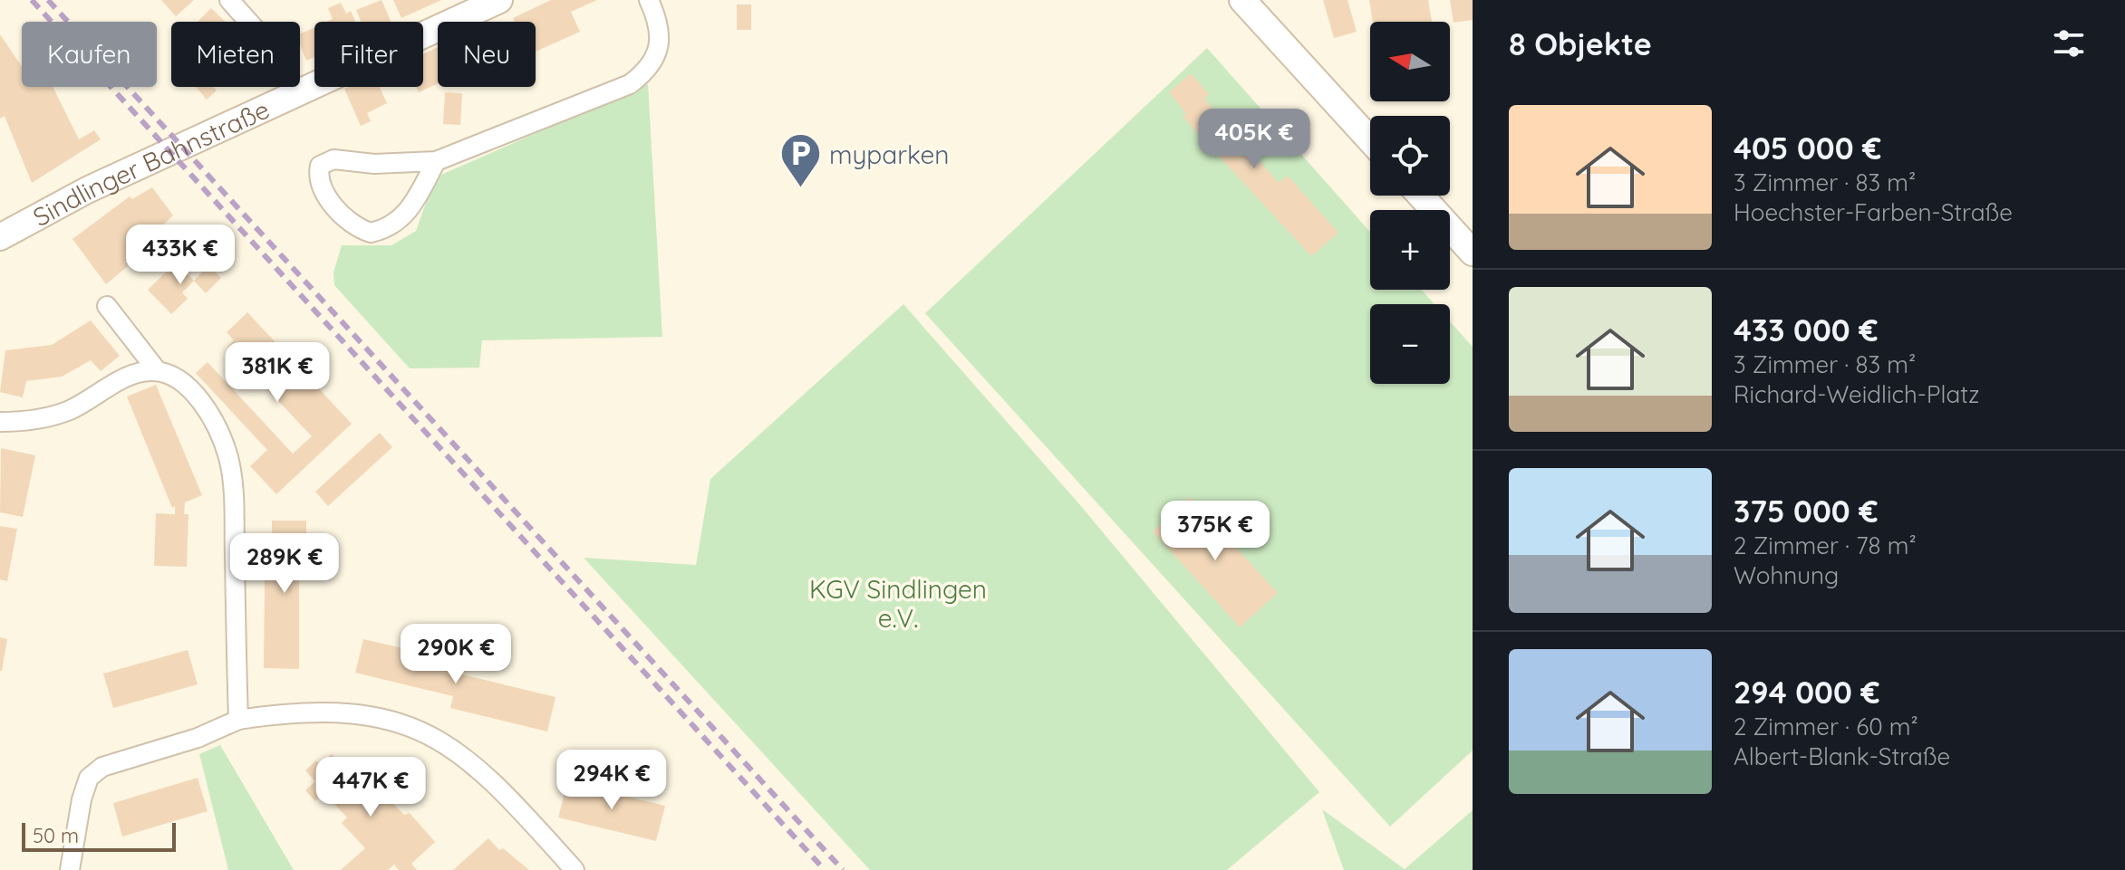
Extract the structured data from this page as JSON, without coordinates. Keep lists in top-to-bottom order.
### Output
{
  "streets": {
    "street": ["Sindlinger Bahnstraße"]
  },
  "parks": ["KGV Sindlingen e.V."],
  "places": {
    "parking": ["myparken"]
  },
  "scale_bar": "50 m",
  "north": "left",
  "page": {
    "heading": "8 Objekte",
    "map_buttons": ["+", "−"],
    "chip": [
      "Kaufen",
      "Mieten",
      "Filter",
      "Neu"
    ],
    "list": [
      {
        "name": "405 000 €",
        "note": "3 Zimmer · 83 m² · Hoechster-Farben-Straße"
      },
      {
        "name": "433 000 €",
        "note": "3 Zimmer · 83 m² · Richard-Weidlich-Platz"
      },
      {
        "name": "375 000 €",
        "note": "2 Zimmer · 78 m² · Wohnung"
      },
      {
        "name": "294 000 €",
        "note": "2 Zimmer · 60 m² · Albert-Blank-Straße"
      }
    ],
    "price": [
      "405K €",
      "433K €",
      "381K €",
      "375K €",
      "289K €",
      "290K €",
      "294K €",
      "447K €"
    ],
    "scale": "50 m"
  }
}
